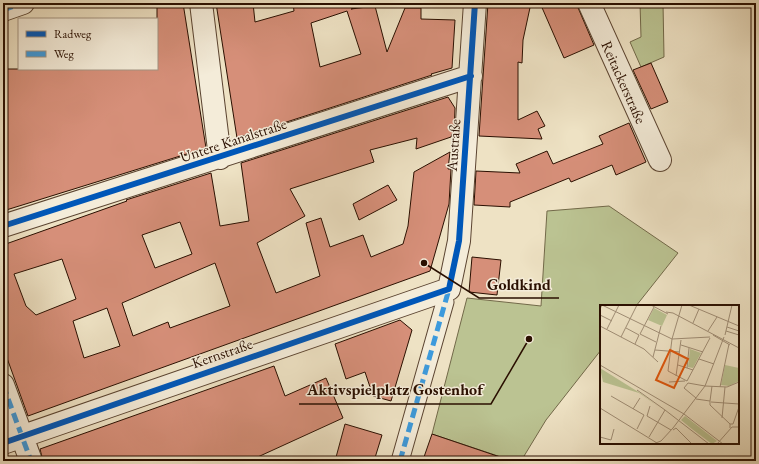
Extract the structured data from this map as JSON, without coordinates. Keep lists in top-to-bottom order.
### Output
{
  "streets": {
    "street": [
      "Reitackerstraße",
      "Untere Kanalstraße",
      "Austraße",
      "Kernstraße"
    ]
  },
  "crossings": [
    ["Untere Kanalstraße", "Austraße"],
    ["Austraße", "Kernstraße"]
  ],
  "places": ["Goldkind", "Aktivspielplatz Gostenhof"],
  "legend": ["Radweg", "Weg"]
}
